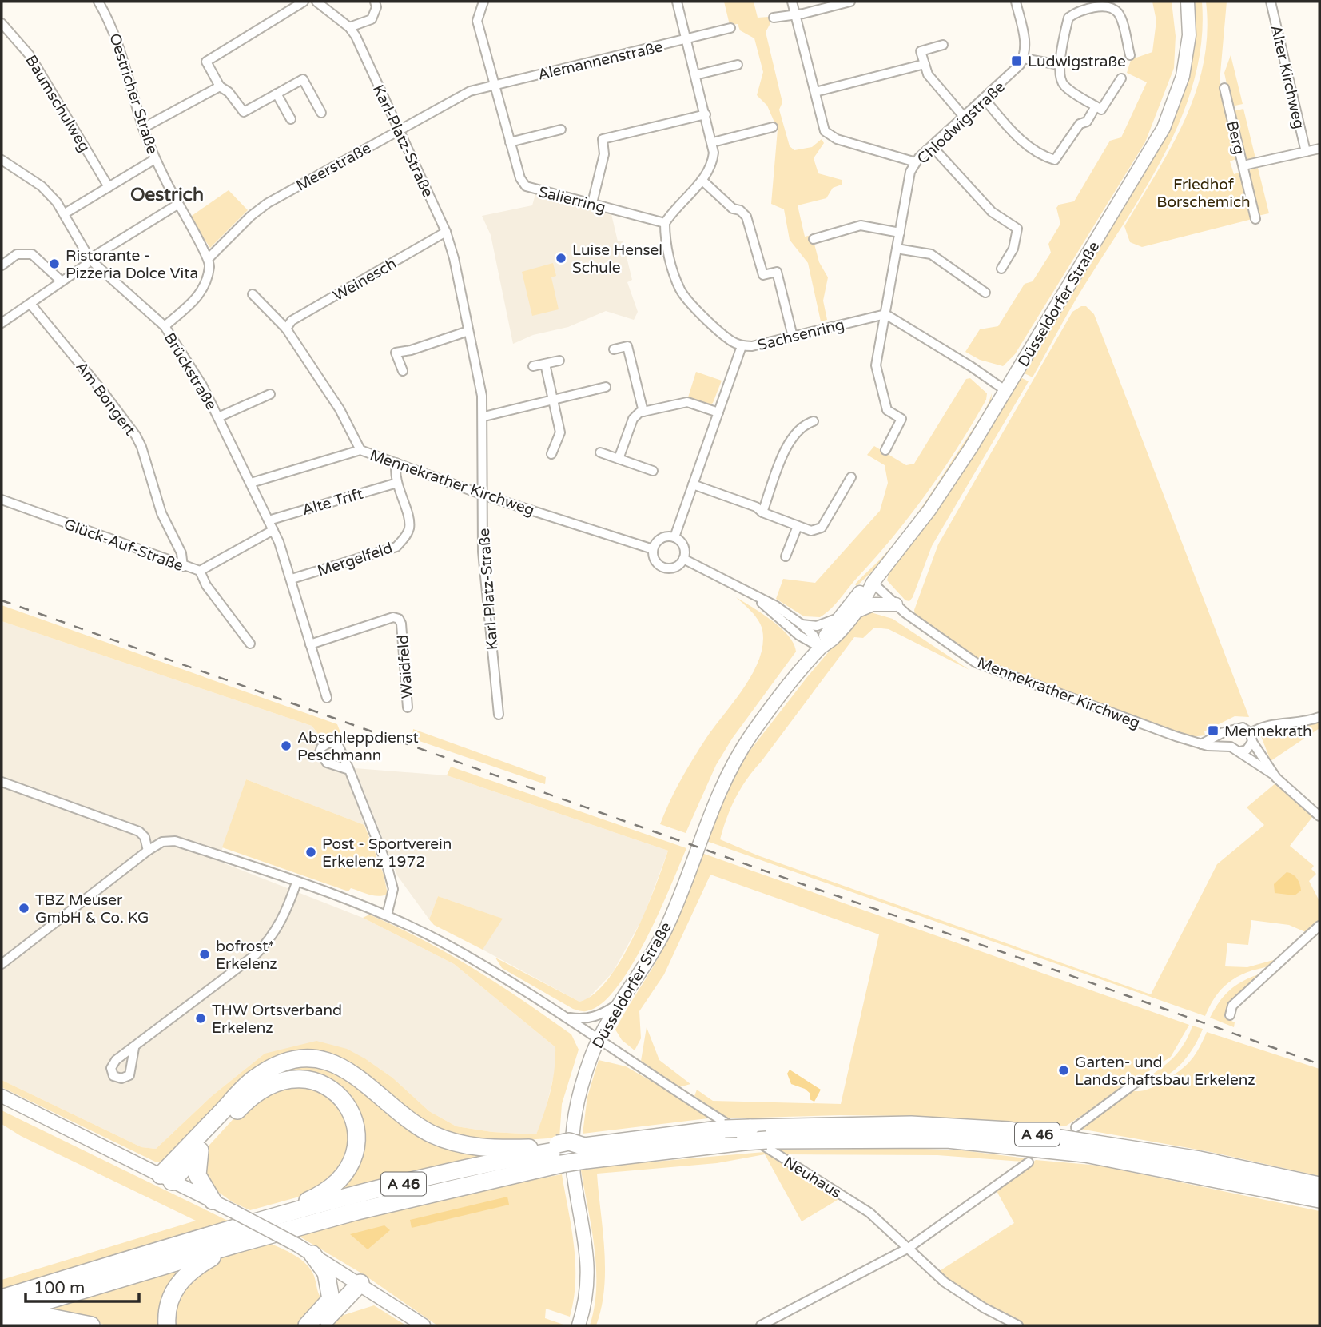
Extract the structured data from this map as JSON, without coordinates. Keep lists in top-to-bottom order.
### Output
{
  "streets": {
    "highway": ["A 46"],
    "main road": ["Düsseldorfer Straße"],
    "street": [
      "Alemannenstraße",
      "Alter Kirchweg",
      "Oestricher Straße",
      "Baumschulweg",
      "Chlodwigstraße",
      "Berg",
      "Karl-Platz-Straße",
      "Meerstraße",
      "Salierring",
      "Weinesch",
      "Sachsenring",
      "Brückstraße",
      "Am Bongert",
      "Mennekrather Kirchweg",
      "Alte Trift",
      "Glück-Auf-Straße",
      "Mergelfeld",
      "Waidfeld",
      "Neuhaus"
    ]
  },
  "crossings": [
    ["Alemannenstraße", "Meerstraße"],
    ["Alemannenstraße", "Salierring"],
    ["Oestricher Straße", "Meerstraße"],
    ["Chlodwigstraße", "Sachsenring"],
    ["Karl-Platz-Straße", "Meerstraße"],
    ["Karl-Platz-Straße", "Weinesch"],
    ["Karl-Platz-Straße", "Mennekrather Kirchweg"],
    ["Düsseldorfer Straße", "Mennekrather Kirchweg"],
    ["Düsseldorfer Straße", "Neuhaus"],
    ["Sachsenring", "Mennekrather Kirchweg"],
    ["Brückstraße", "Mennekrather Kirchweg"],
    ["Brückstraße", "Alte Trift"],
    ["Brückstraße", "Glück-Auf-Straße"],
    ["Brückstraße", "Mergelfeld"],
    ["Brückstraße", "Waidfeld"],
    ["Am Bongert", "Glück-Auf-Straße"],
    ["Mennekrather Kirchweg", "Mergelfeld"],
    ["Alte Trift", "Mergelfeld"]
  ],
  "districts": ["Oestrich"],
  "parks": ["Friedhof Borschemich"],
  "places": {
    "transit": ["Ludwigstraße", "Mennekrath"],
    "other": [
      "Luise Hensel Schule",
      "Ristorante - Pizzeria Dolce Vita",
      "Abschleppdienst Peschmann",
      "Post - Sportverein Erkelenz 1972",
      "TBZ Meuser GmbH & Co. KG",
      "bofrost* Erkelenz",
      "THW Ortsverband Erkelenz",
      "Garten- und Landschaftsbau Erkelenz"
    ]
  },
  "scale_bar": "100 m"
}
